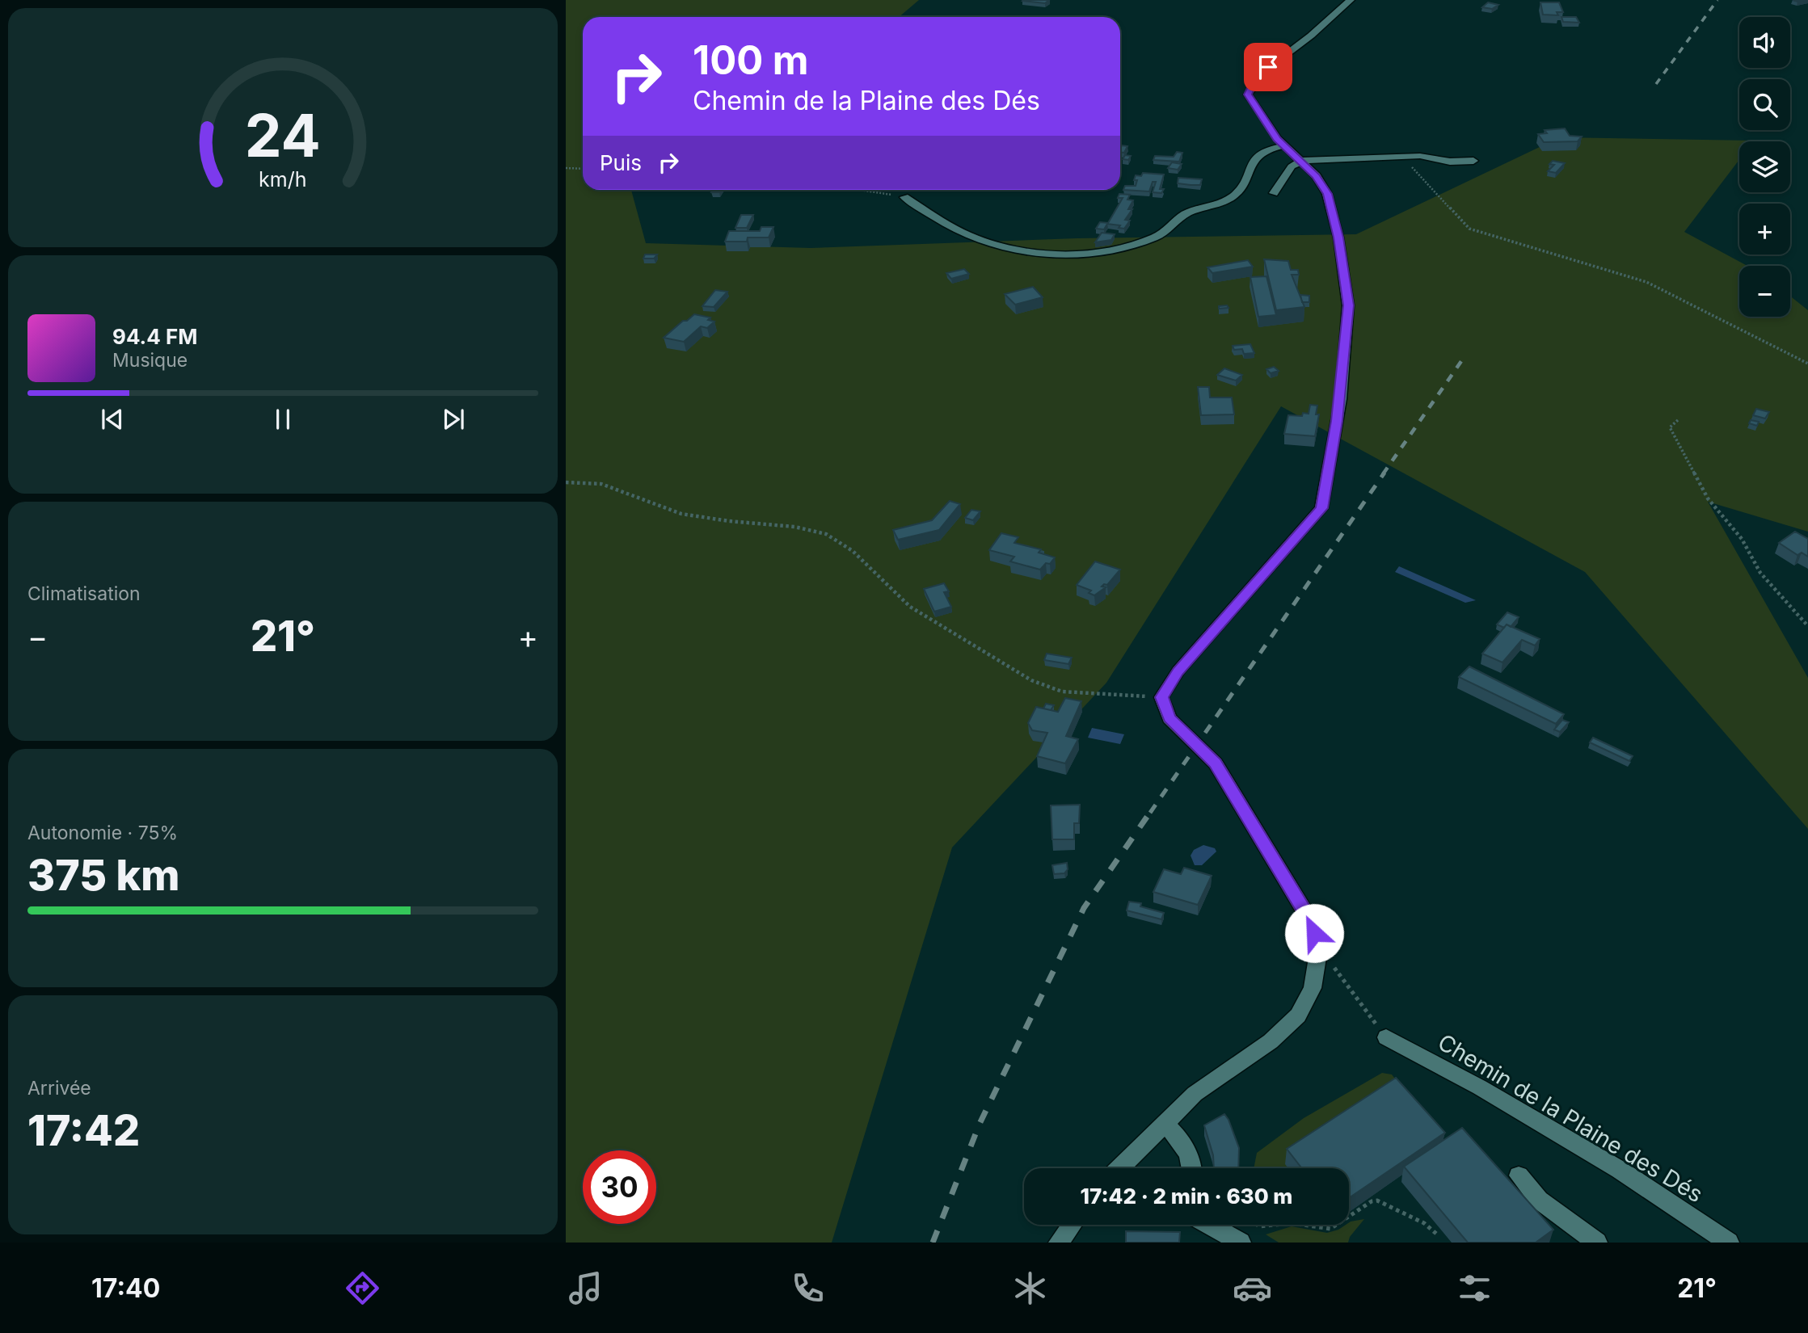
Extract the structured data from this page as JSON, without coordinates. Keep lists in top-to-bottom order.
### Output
{
  "streets": {
    "street": ["Chemin de la Plaine des Dés"]
  },
  "page": {
    "map_buttons": ["+", "−"],
    "turn": ["100 m", "Chemin de la Plaine des Dés"],
    "then": "Puis",
    "song": ["94.4 FM", "Musique"],
    "tile": [
      "Climatisation",
      ["Autonomie · 75%", "375 km"],
      ["Arrivée", "17:42"]
    ],
    "heat": ["−", "21°", "+"],
    "limit": "30",
    "trip": "17:42 · 2 min · 630 m",
    "tabs": ["17:40", "21°"],
    "gauge": ["24", "km/h"]
  }
}
